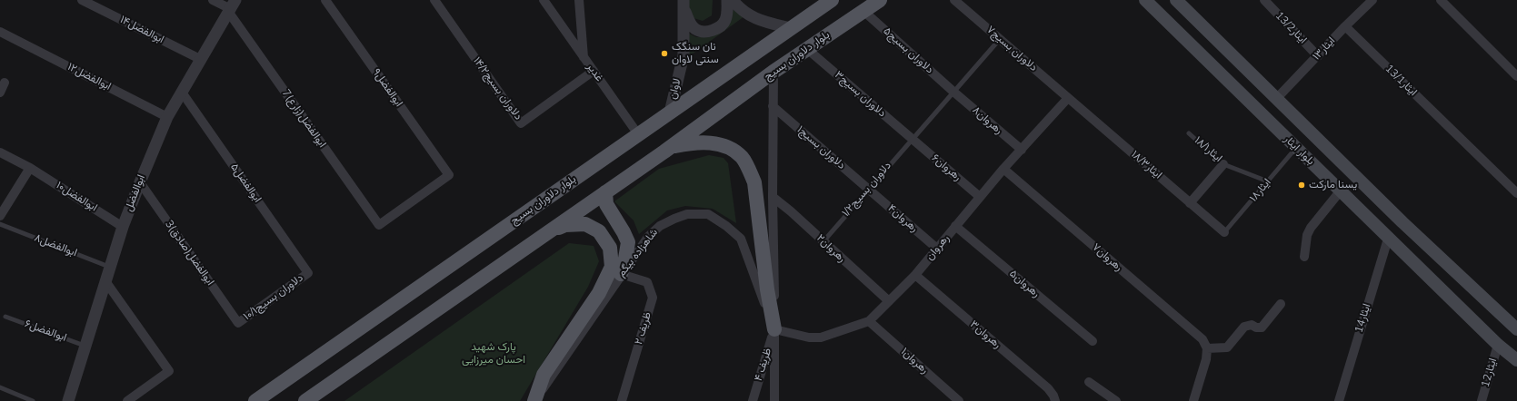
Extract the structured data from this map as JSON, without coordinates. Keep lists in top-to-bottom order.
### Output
{
  "streets": {
    "main road": ["بلوار دلاوران بسیج", "بلوار ایثار"],
    "street": [
      "ایثار13/2",
      "ابوالفضل۱۴",
      "دلاوران بسیج۷",
      "ایثار۱۳",
      "دلاوران بسیج۵",
      "غدیر",
      "ابوالفضل۱۲",
      "ایثار13/1",
      "ابوالفضل۹",
      "۱۴/۲دلاوران بسیج",
      "لاوان",
      "دلاوران بسیج۳",
      "7ابوالفضل(زارع)",
      "رهروان۸",
      "دلاوران بسیج۱",
      "ایثار۱۸/۳",
      "رهروان۶",
      "ابوالفضل۵",
      "ابوالفضل",
      "ابوالفضل۱۰",
      "رهروان۴",
      "رهروان",
      "رهروان۲",
      "3ابوالفضل(صادق)",
      "شاهزاده بیگم",
      "رهروان۷",
      "رهروان۵",
      "۱۰/۱دلاوران بسیج",
      "ایثار14",
      "ظریف ۲",
      "رهروان۳",
      "رهروان۱",
      "ظریف ۴",
      "ایثار12"
    ],
    "lane": [
      "ایثار۱۸/۱",
      "دلاوران بسیج۱/۲",
      "ایثار۱۸",
      "ابوالفضل۸",
      "ابوالفضل۶"
    ]
  },
  "crossings": [
    ["ایثار13/2", "ایثار۱۳"],
    ["ابوالفضل۱۴", "ابوالفضل"],
    ["دلاوران بسیج۷", "ایثار۱۸/۳"],
    ["دلاوران بسیج۷", "دلاوران بسیج۱/۲"],
    ["دلاوران بسیج۷", "رهروان"],
    ["ایثار۱۳", "ایثار13/1"],
    ["ایثار۱۳", "بلوار ایثار"],
    ["دلاوران بسیج۵", "بلوار دلاوران بسیج"],
    ["دلاوران بسیج۵", "رهروان۸"],
    ["دلاوران بسیج۵", "دلاوران بسیج۱/۲"],
    ["بلوار دلاوران بسیج", "غدیر"],
    ["بلوار دلاوران بسیج", "لاوان"],
    ["بلوار دلاوران بسیج", "دلاوران بسیج۳"],
    ["غدیر", "۱۴/۲دلاوران بسیج"],
    ["ابوالفضل۱۲", "ابوالفضل"],
    ["ابوالفضل۹", "7ابوالفضل(زارع)"],
    ["دلاوران بسیج۳", "رهروان۶"],
    ["دلاوران بسیج۳", "دلاوران بسیج۱/۲"],
    ["7ابوالفضل(زارع)", "ابوالفضل"],
    ["رهروان۸", "دلاوران بسیج۱/۲"],
    ["رهروان۸", "رهروان"],
    ["دلاوران بسیج۱", "دلاوران بسیج۱/۲"],
    ["دلاوران بسیج۱", "رهروان۴"],
    ["ایثار۱۸/۱", "ایثار۱۸"],
    ["بلوار ایثار", "ایثار۱۸"],
    ["بلوار ایثار", "ایثار14"],
    ["بلوار ایثار", "ایثار12"],
    ["ایثار۱۸/۳", "ایثار۱۸"],
    ["ایثار۱۸/۳", "رهروان"],
    ["رهروان۶", "دلاوران بسیج۱/۲"],
    ["رهروان۶", "رهروان"],
    ["ابوالفضل۵", "ابوالفضل"],
    ["ابوالفضل۵", "۱۰/۱دلاوران بسیج"],
    ["دلاوران بسیج۱/۲", "رهروان۴"],
    ["دلاوران بسیج۱/۲", "رهروان۲"],
    ["ابوالفضل", "ابوالفضل۱۰"],
    ["ابوالفضل", "ابوالفضل۸"],
    ["ابوالفضل", "3ابوالفضل(صادق)"],
    ["ابوالفضل", "ابوالفضل۶"],
    ["رهروان۴", "رهروان"],
    ["رهروان", "رهروان۲"],
    ["رهروان", "شاهزاده بیگم"],
    ["رهروان", "رهروان۷"],
    ["رهروان", "رهروان۵"],
    ["رهروان", "رهروان۳"],
    ["رهروان", "رهروان۱"],
    ["رهروان", "ظریف ۴"],
    ["3ابوالفضل(صادق)", "۱۰/۱دلاوران بسیج"],
    ["شاهزاده بیگم", "ظریف ۲"],
    ["شاهزاده بیگم", "ظریف ۴"]
  ],
  "parks": ["پارک شهید احسان میرزایی"],
  "places": ["نان سنگک سنتی لاوان", "یسنا مارکت"]
}
